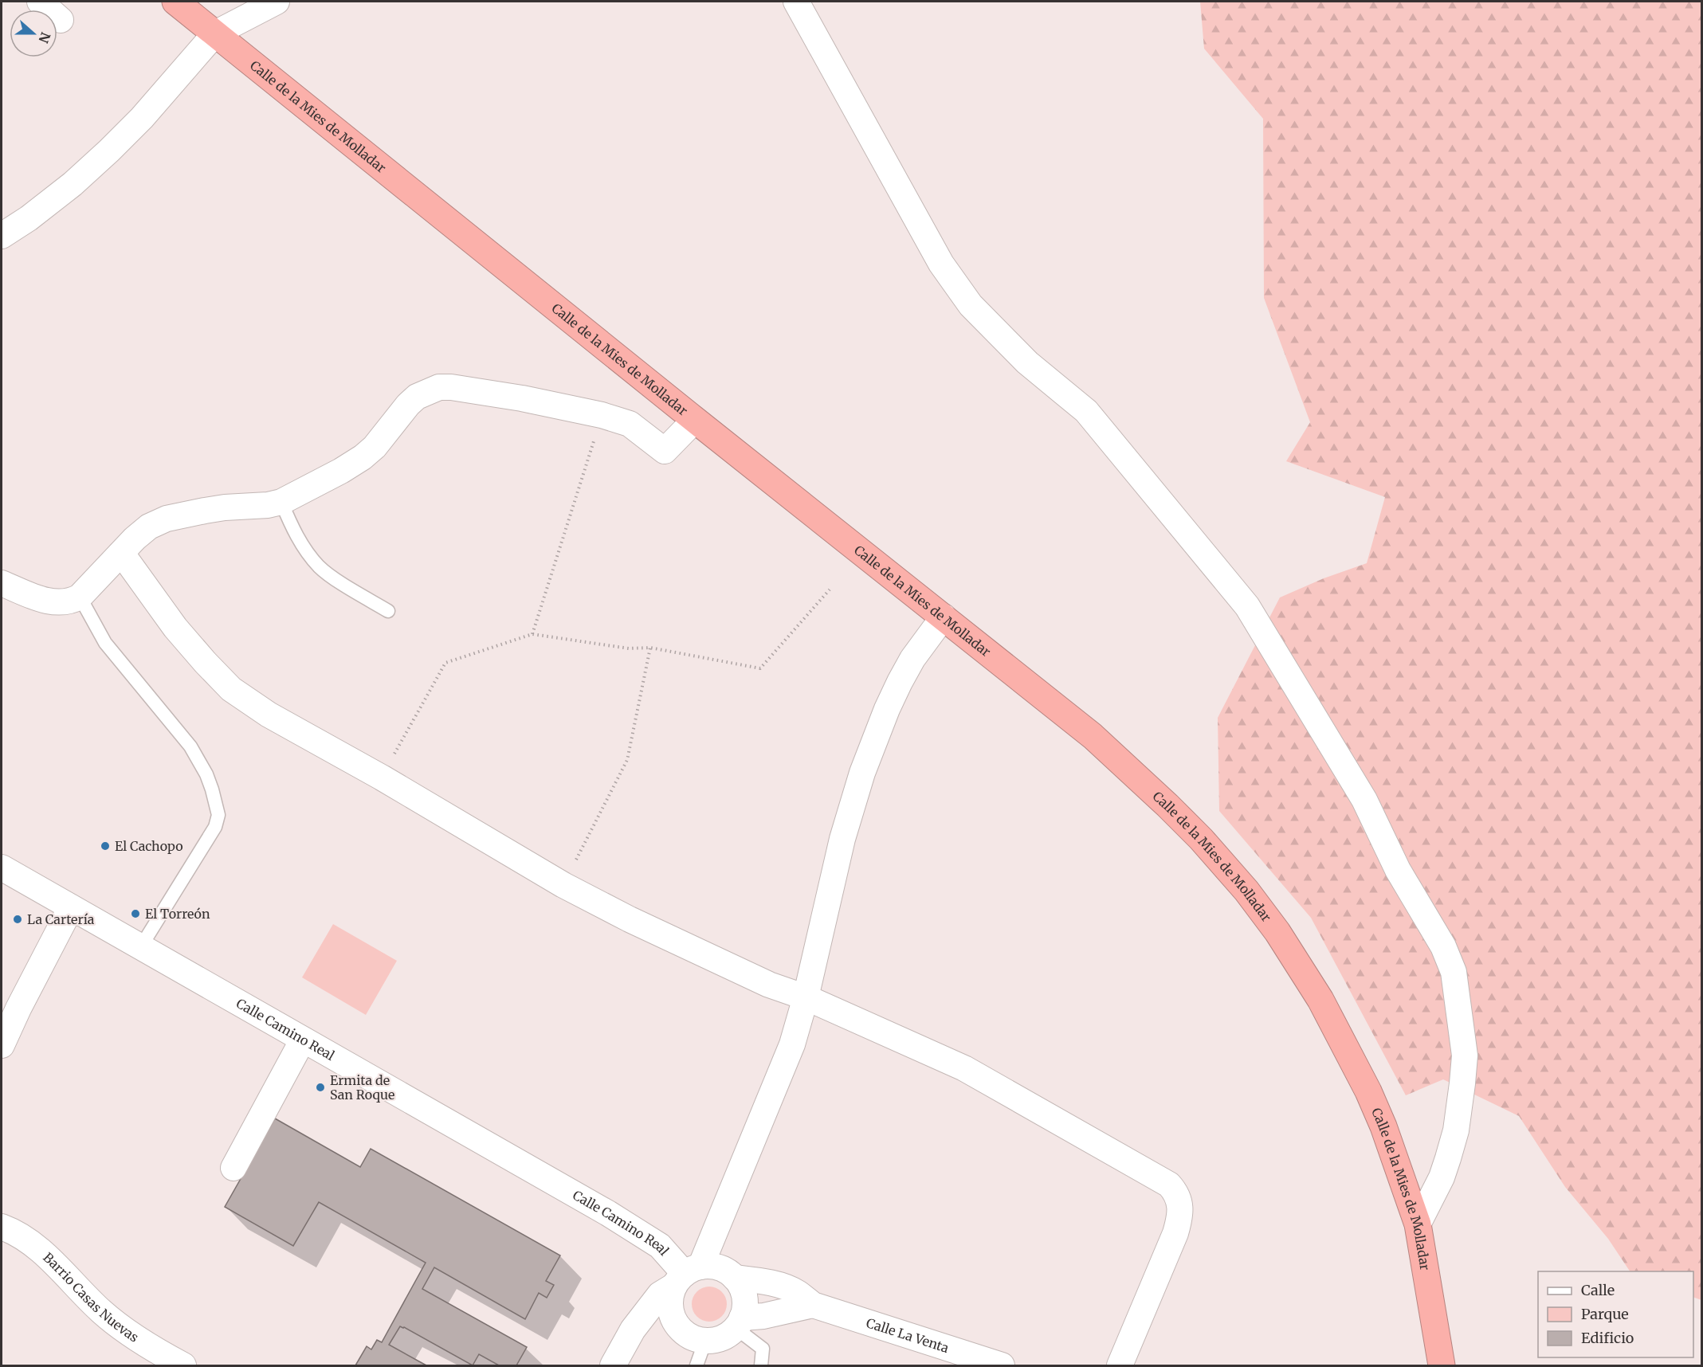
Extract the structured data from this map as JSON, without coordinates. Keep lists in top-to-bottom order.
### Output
{
  "streets": {
    "highway": ["Calle de la Mies de Molladar"],
    "street": ["Calle Camino Real", "Barrio Casas Nuevas", "Calle La Venta"]
  },
  "crossings": [
    ["Calle Camino Real", "Calle La Venta"]
  ],
  "places": [
    "El Cachopo",
    "El Torreón",
    "La Cartería",
    "Ermita de San Roque"
  ],
  "legend": ["Calle", "Parque", "Edificio"],
  "north": "right"
}
